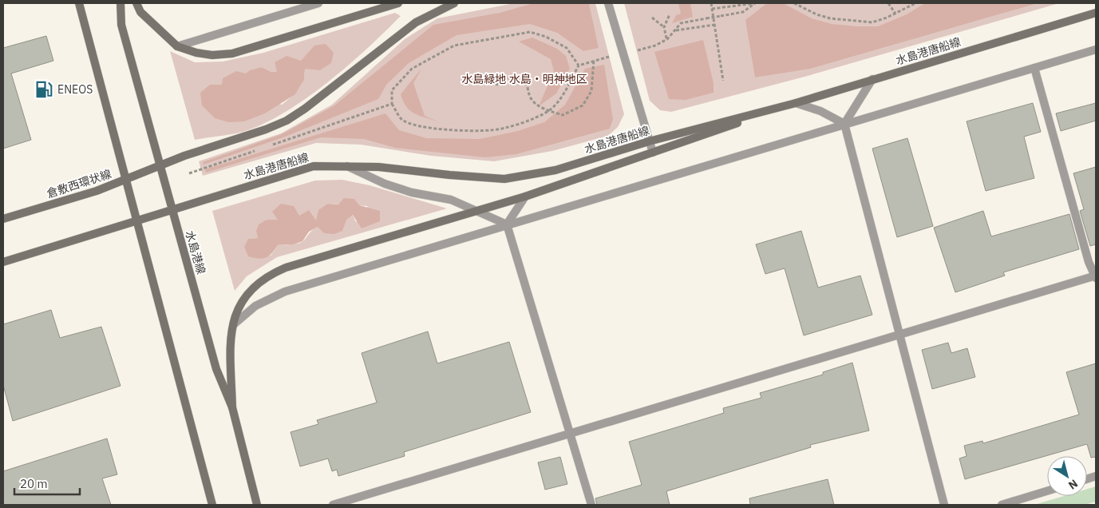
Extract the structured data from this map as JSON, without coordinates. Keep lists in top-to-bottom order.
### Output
{
  "streets": {
    "main road": ["水島港唐船線", "倉敷西環状線", "水島港線"]
  },
  "crossings": [
    ["水島港唐船線", "水島港線"],
    ["倉敷西環状線", "水島港線"]
  ],
  "parks": ["水島緑地 水島・明神地区"],
  "places": {
    "fuel station": ["ENEOS"]
  },
  "scale_bar": "20 m",
  "north": "bottom right"
}
